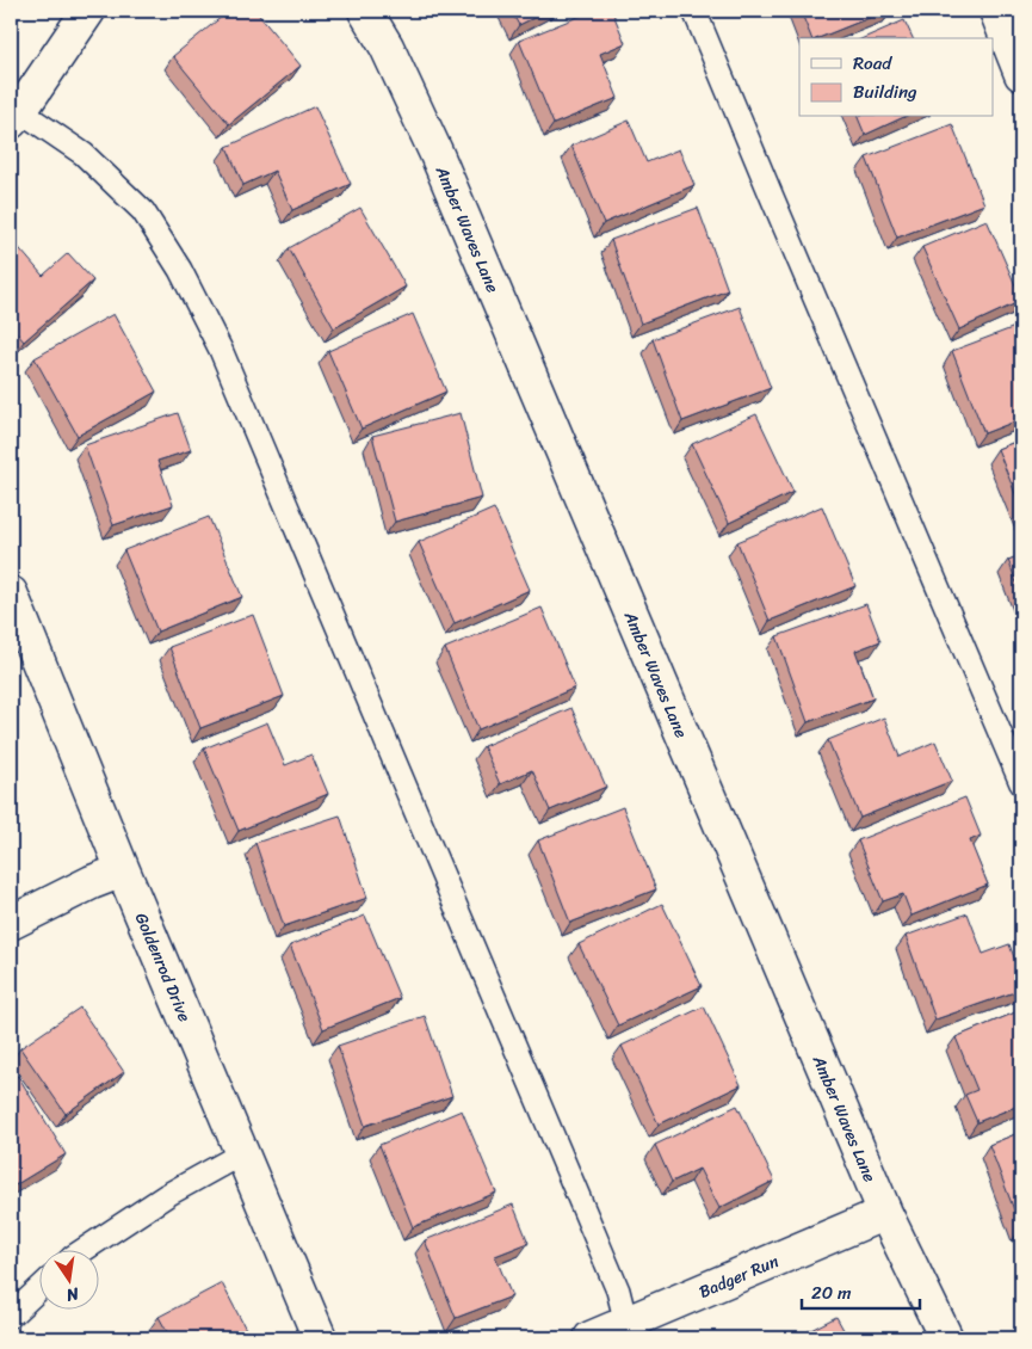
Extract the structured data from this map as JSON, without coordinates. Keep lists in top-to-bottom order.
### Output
{
  "streets": {
    "street": ["Amber Waves Lane", "Goldenrod Drive", "Badger Run"]
  },
  "crossings": [
    ["Amber Waves Lane", "Badger Run"]
  ],
  "legend": ["Road", "Building"],
  "scale_bar": "20 m",
  "north": "bottom"
}
